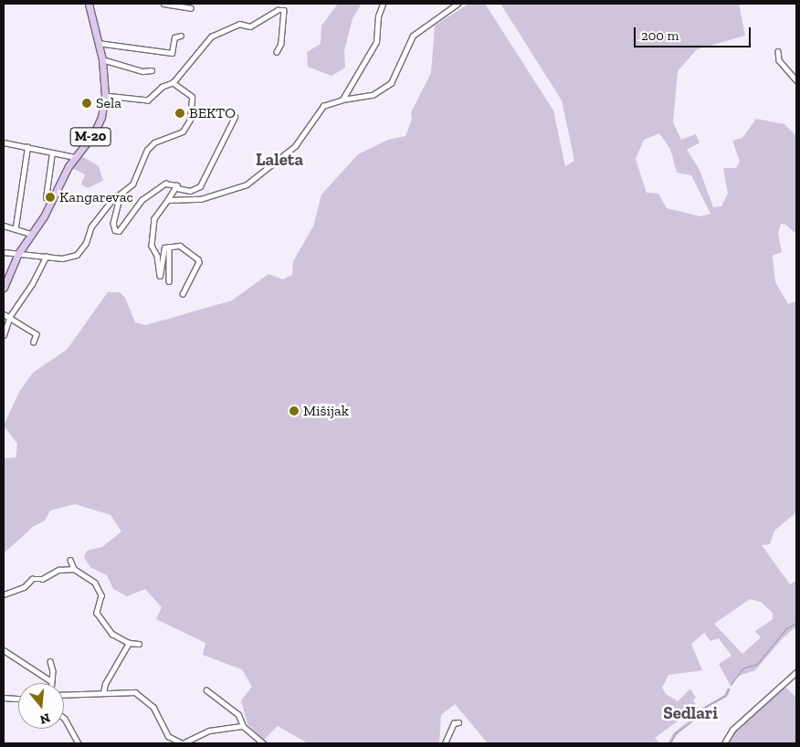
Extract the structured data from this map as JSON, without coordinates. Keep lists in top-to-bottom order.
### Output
{
  "streets": {
    "main road": ["M-20"]
  },
  "districts": ["Laleta", "Sedlari"],
  "places": [
    "Sela",
    "BEKTO",
    "Kangarevac",
    "Mišijak"
  ],
  "scale_bar": "200 m",
  "north": "bottom"
}
